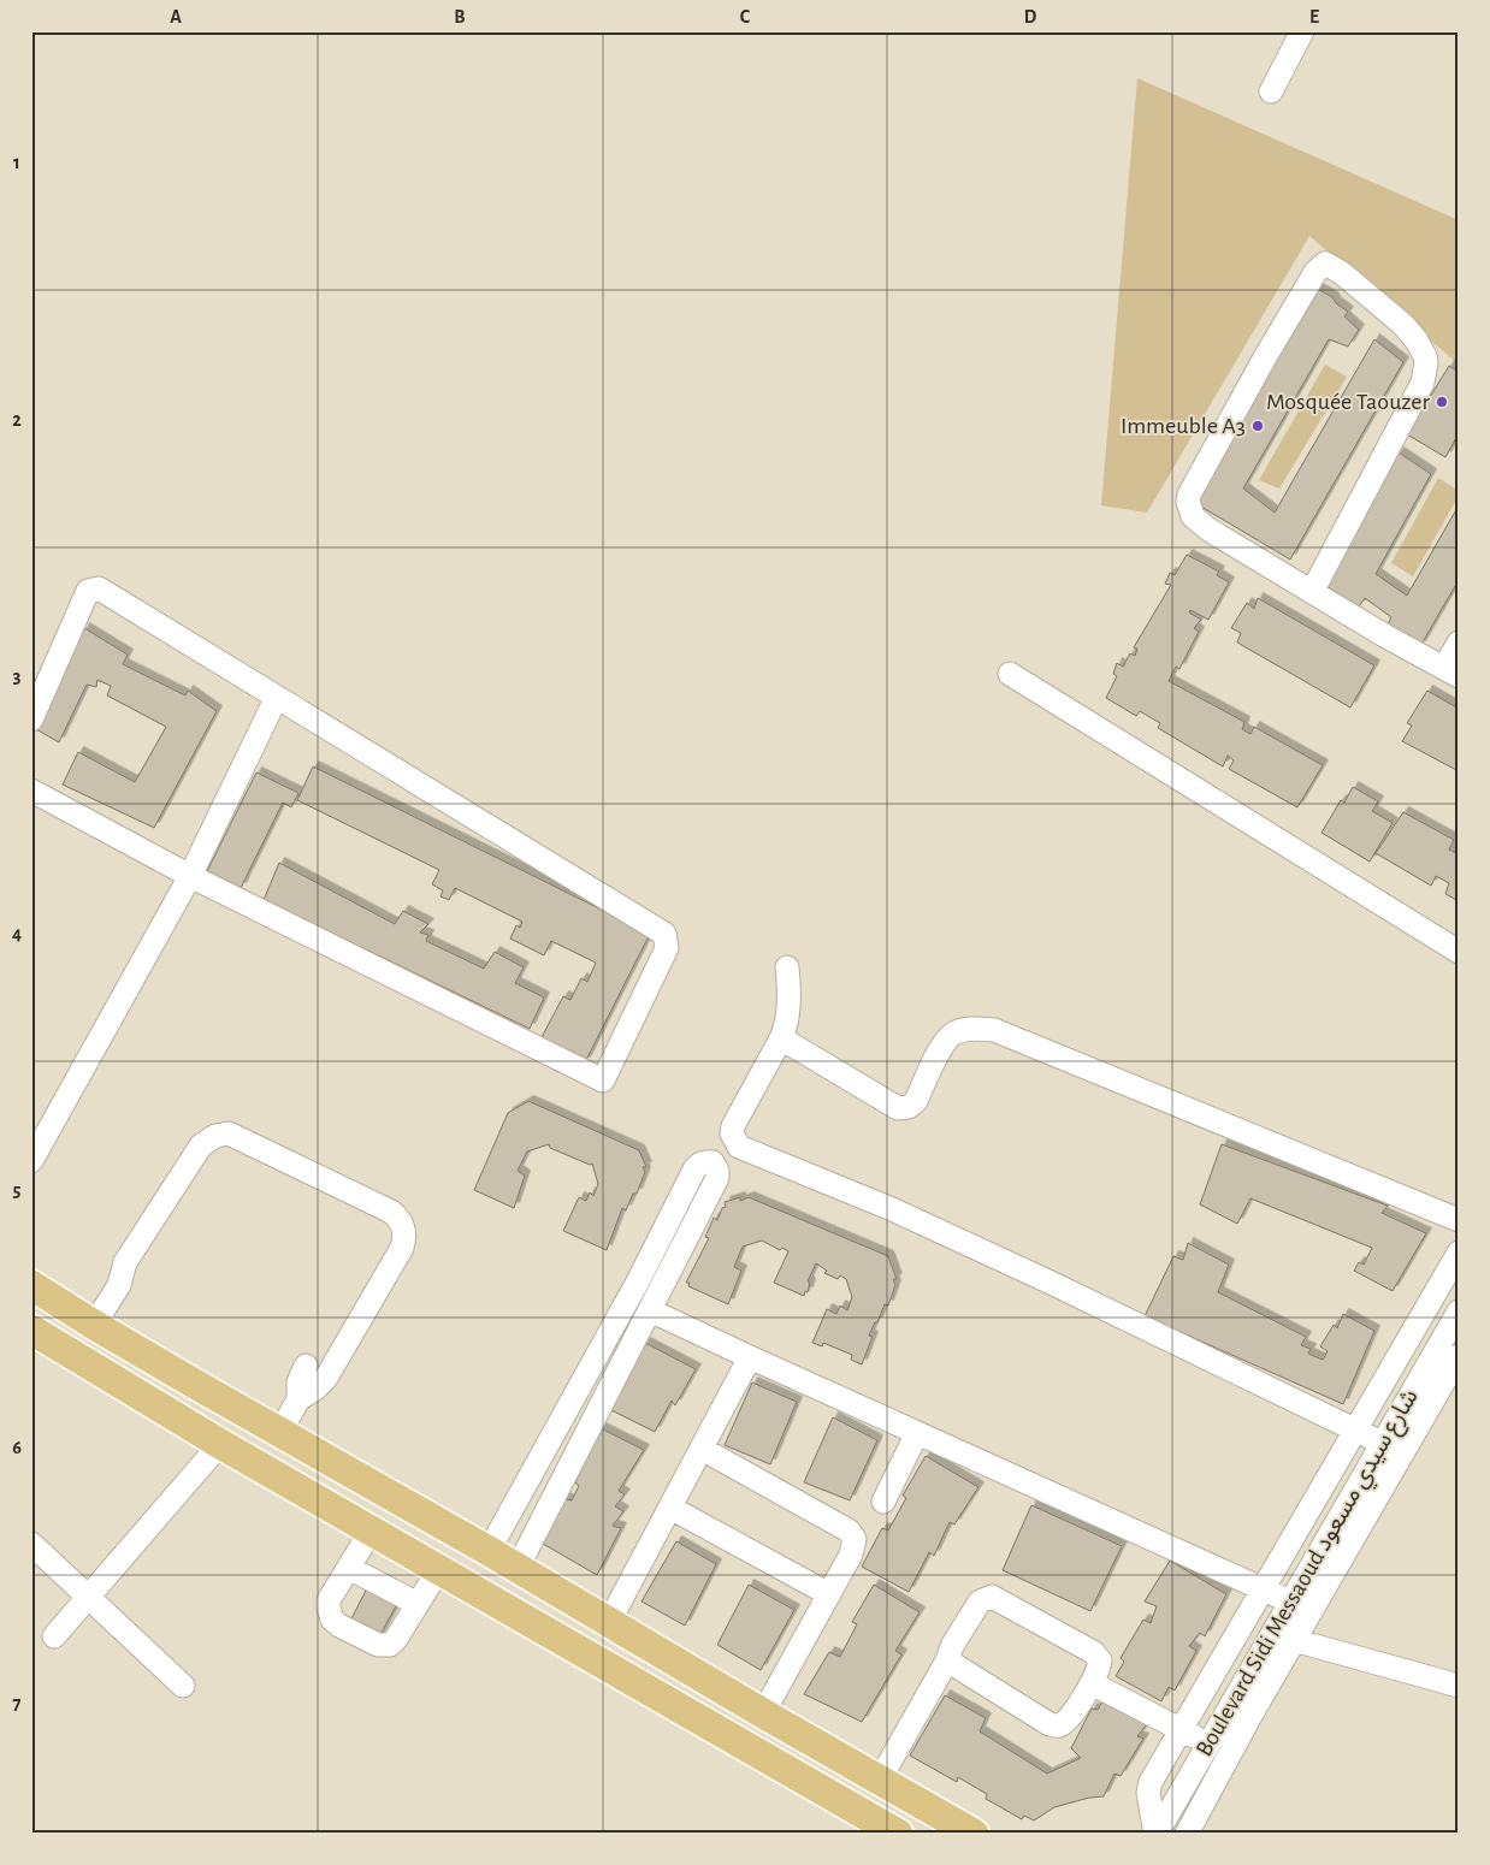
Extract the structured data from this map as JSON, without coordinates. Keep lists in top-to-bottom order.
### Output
{
  "streets": {
    "street": ["Boulevard Sidi Messaoud شارع سيدي مسعود"]
  },
  "places": ["Mosquée Taouzer", "Immeuble A3"],
  "grid": {
    "columns": [
      "A",
      "B",
      "C",
      "D",
      "E"
    ],
    "rows": [
      "1",
      "2",
      "3",
      "4",
      "5",
      "6",
      "7"
    ]
  }
}
